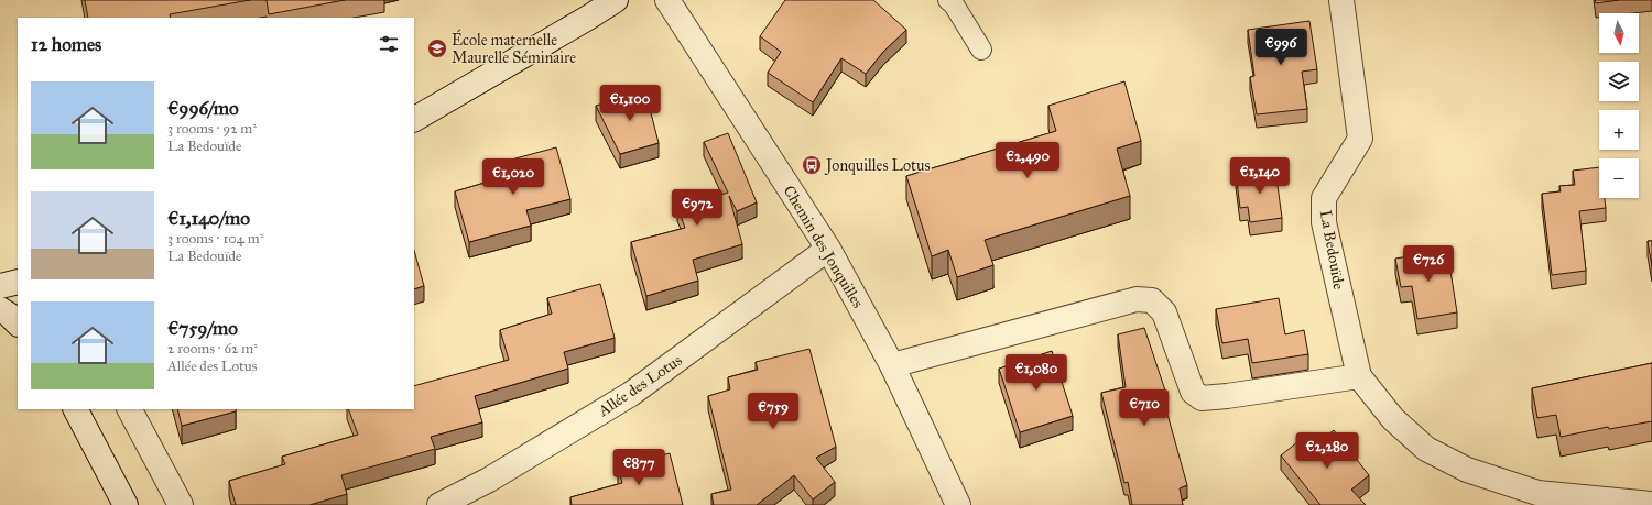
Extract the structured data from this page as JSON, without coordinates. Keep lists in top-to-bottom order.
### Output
{
  "streets": {
    "street": ["Chemin des Jonquilles", "La Bedouïde", "Allée des Lotus"]
  },
  "crossings": [
    ["Chemin des Jonquilles", "Allée des Lotus"]
  ],
  "places": {
    "school or university": ["École maternelle Maurelle Séminaire"],
    "bus stop": ["Jonquilles Lotus"]
  },
  "north": "bottom",
  "page": {
    "map_buttons": ["+", "−"],
    "heading": "12 homes",
    "price": [
      "€996",
      "€1,100",
      "€2,490",
      "€1,140",
      "€1,020",
      "€972",
      "€726",
      "€1,080",
      "€710",
      "€759",
      "€2,280",
      "€877"
    ],
    "list": [
      {
        "name": "€996/mo",
        "note": "3 rooms · 92 m² · La Bedouïde"
      },
      {
        "name": "€1,140/mo",
        "note": "3 rooms · 104 m² · La Bedouïde"
      },
      {
        "name": "€759/mo",
        "note": "2 rooms · 62 m² · Allée des Lotus"
      }
    ]
  }
}
